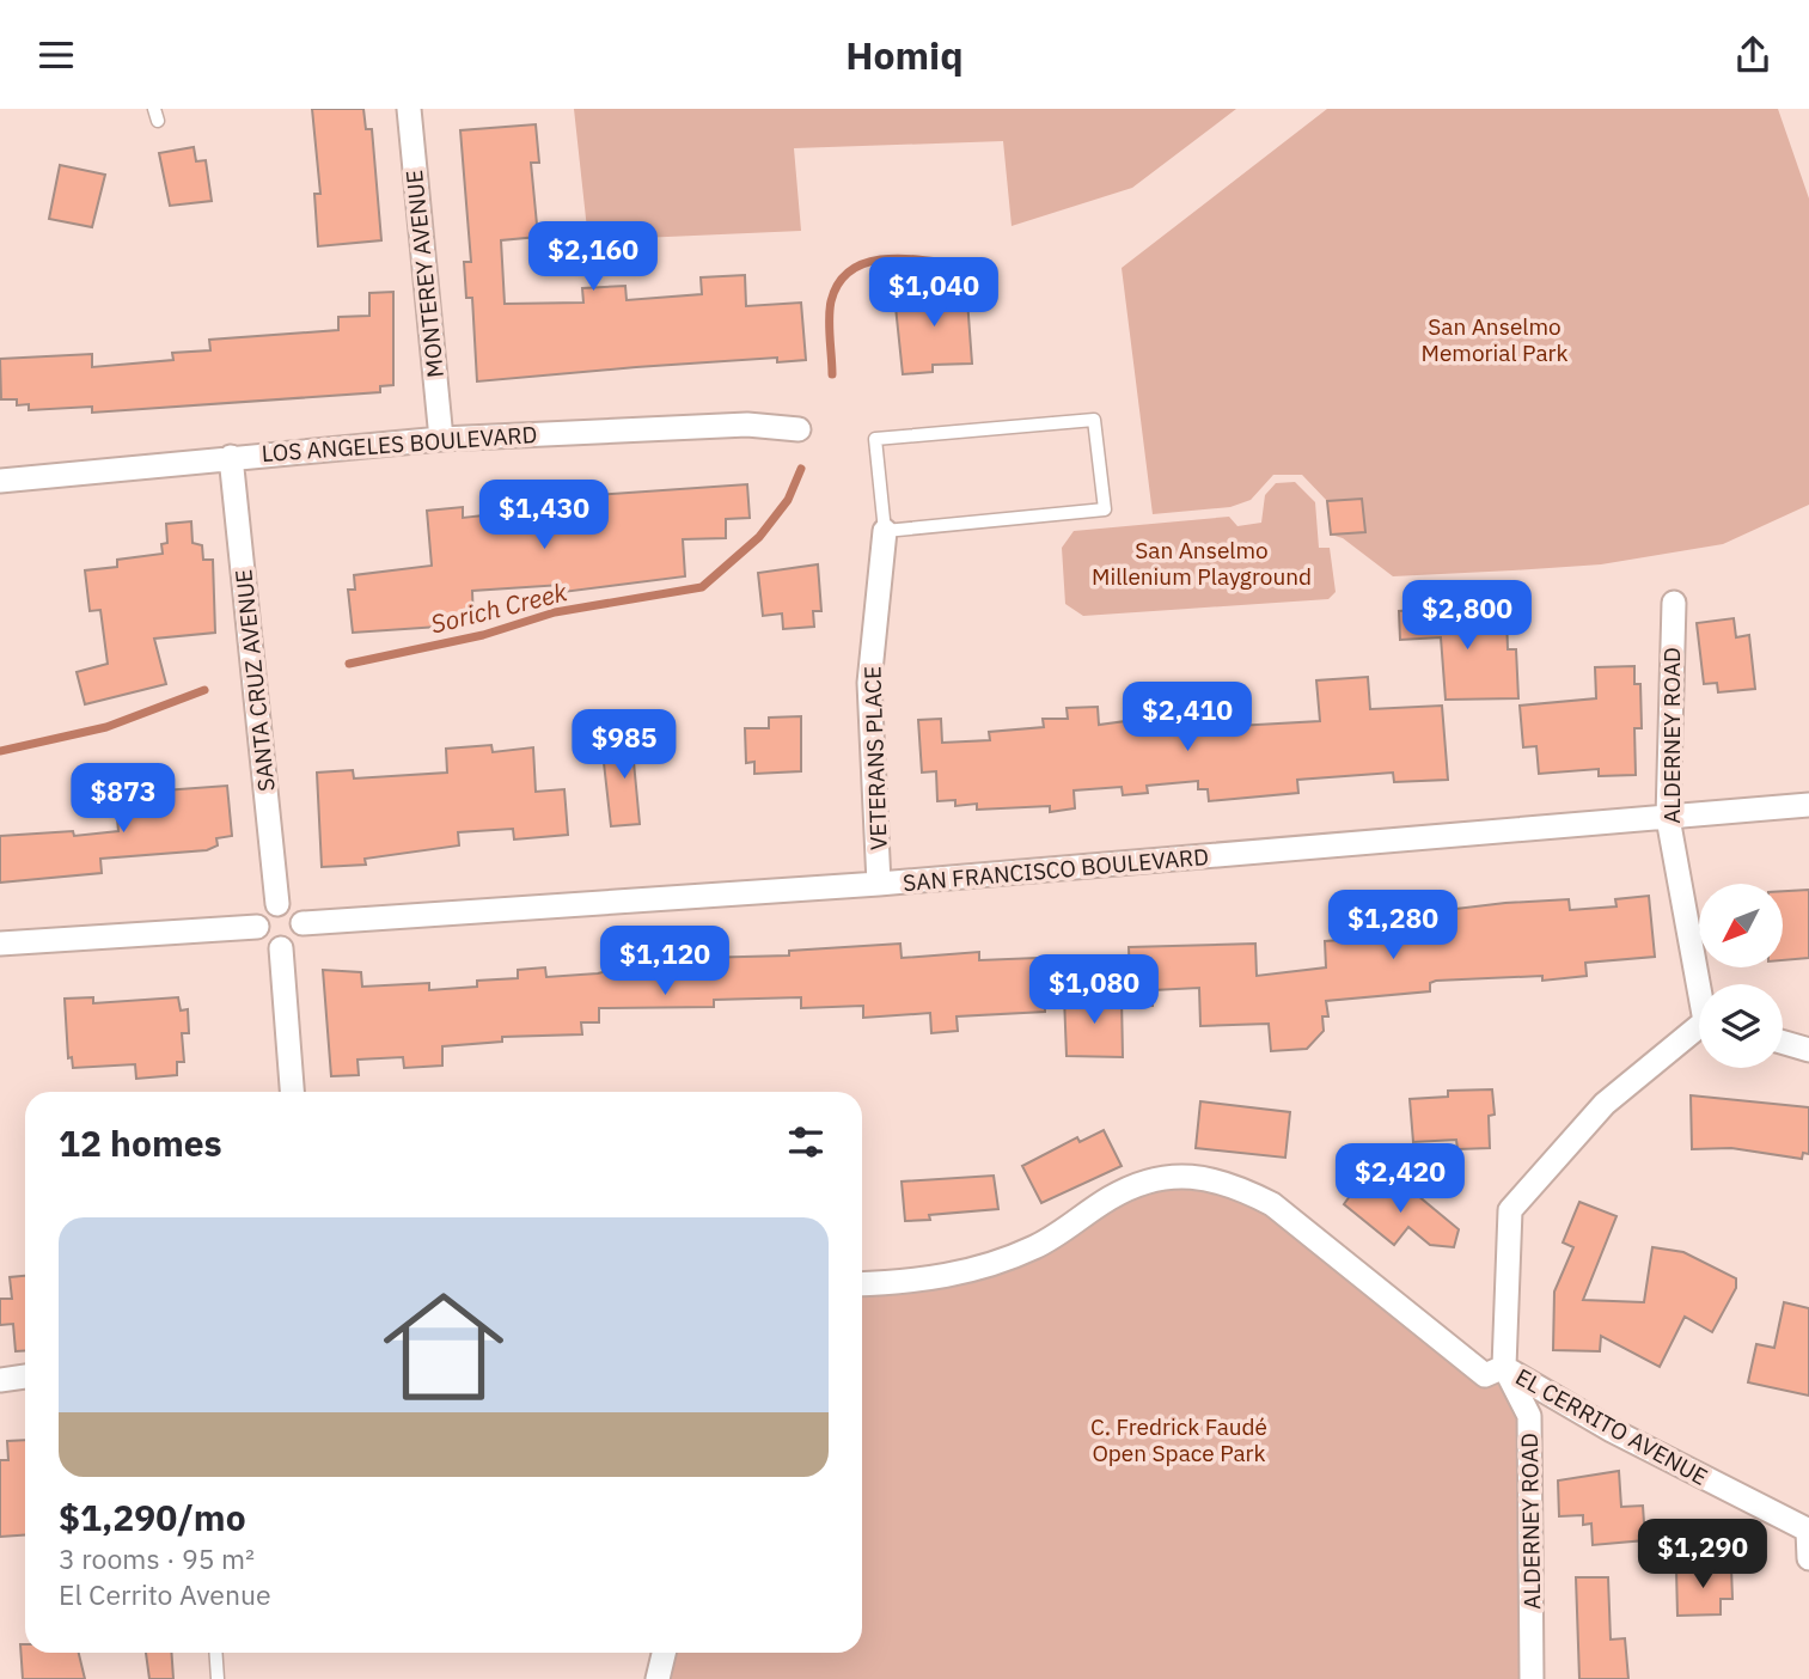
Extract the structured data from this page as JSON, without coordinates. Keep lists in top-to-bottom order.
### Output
{
  "streets": {
    "street": [
      "MONTEREY AVENUE",
      "LOS ANGELES BOULEVARD",
      "SANTA CRUZ AVENUE",
      "ALDERNEY ROAD",
      "VETERANS PLACE",
      "SAN FRANCISCO BOULEVARD",
      "EL CERRITO AVENUE"
    ]
  },
  "crossings": [
    ["MONTEREY AVENUE", "LOS ANGELES BOULEVARD"],
    ["LOS ANGELES BOULEVARD", "SANTA CRUZ AVENUE"],
    ["SANTA CRUZ AVENUE", "SAN FRANCISCO BOULEVARD"],
    ["ALDERNEY ROAD", "SAN FRANCISCO BOULEVARD"],
    ["ALDERNEY ROAD", "EL CERRITO AVENUE"],
    ["VETERANS PLACE", "SAN FRANCISCO BOULEVARD"]
  ],
  "water": ["Sorich Creek"],
  "parks": ["San Anselmo Memorial Park", "San Anselmo Millenium Playground", "C. Fredrick Faudé Open Space Park"],
  "north": "bottom left",
  "page": {
    "header": "Homiq",
    "price": [
      "$2,160",
      "$1,040",
      "$1,430",
      "$2,800",
      "$2,410",
      "$985",
      "$873",
      "$1,280",
      "$1,120",
      "$1,080",
      "$2,420",
      "$1,290"
    ],
    "heading": "12 homes",
    "list": [
      {
        "name": "$1,290/mo",
        "note": "3 rooms · 95 m² · El Cerrito Avenue"
      }
    ]
  }
}
